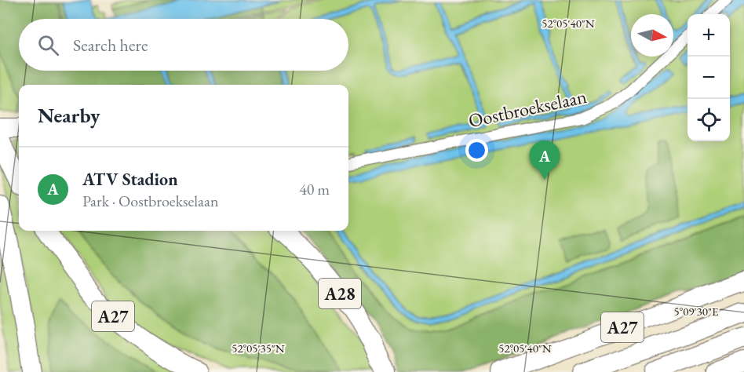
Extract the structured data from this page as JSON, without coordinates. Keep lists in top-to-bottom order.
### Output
{
  "streets": {
    "highway": ["A28", "A27"],
    "street": ["Oostbroekselaan"]
  },
  "north": "right",
  "page": {
    "map_buttons": ["+", "−"],
    "search": "Search here",
    "heading": "Nearby",
    "pins": "A",
    "list": [
      {
        "mark": "A",
        "name": "ATV Stadion",
        "note": "Park · Oostbroekselaan",
        "value": "40 m"
      }
    ]
  },
  "coordinates": ["52°05'40\"N", "5°09'30\"E", "52°05'35\"N"]
}
